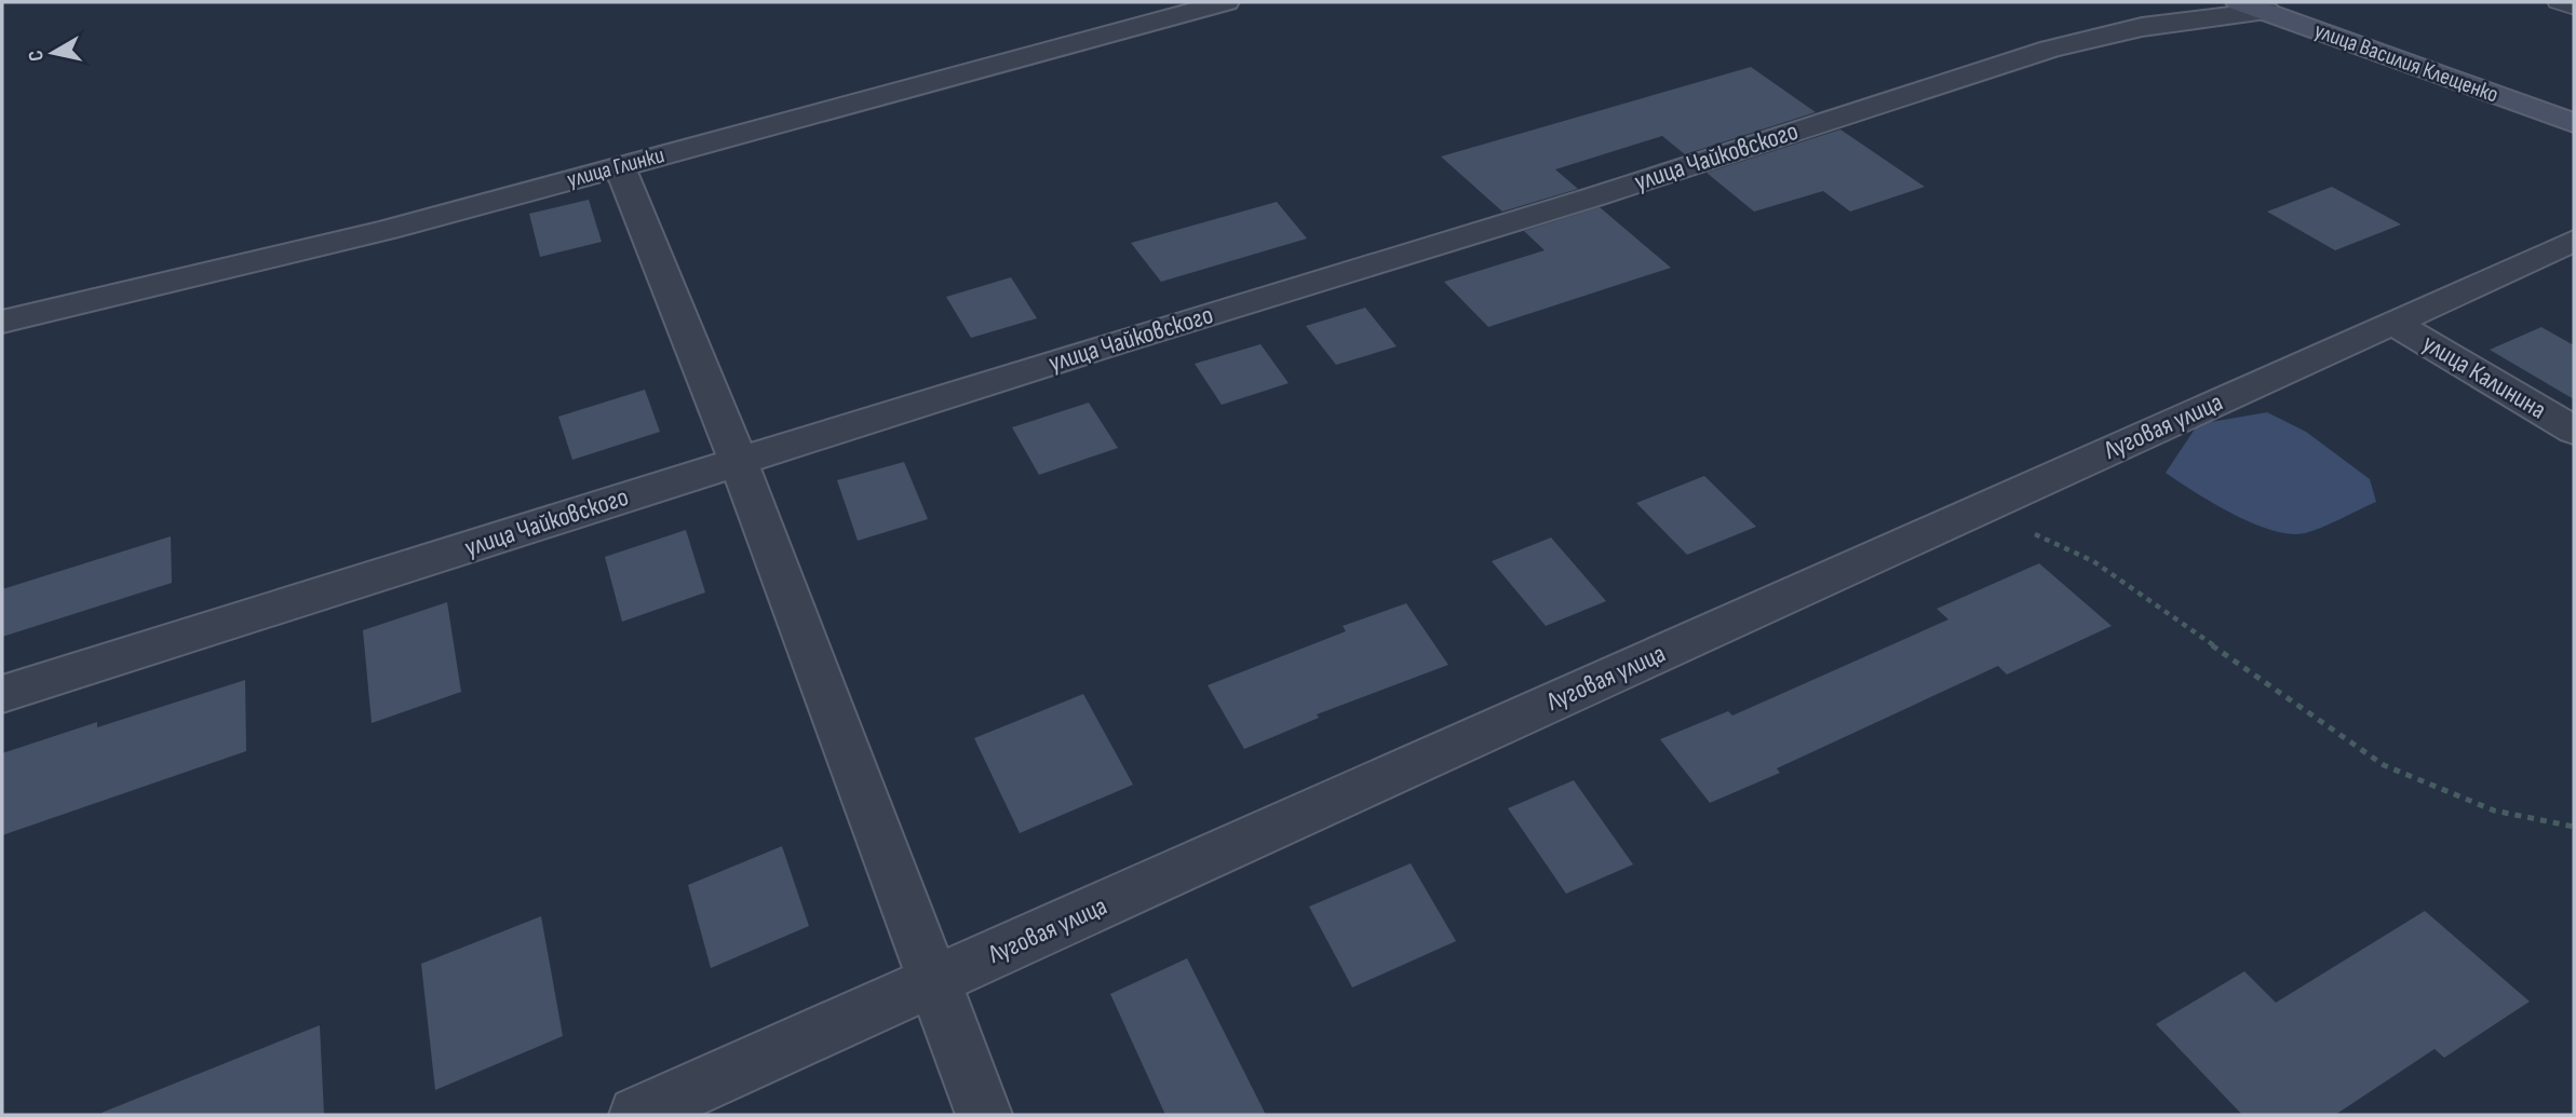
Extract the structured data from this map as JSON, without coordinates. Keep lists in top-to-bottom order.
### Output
{
  "streets": {
    "street": [
      "улица Василия Клещенко",
      "улица Чайковского",
      "улица Глинки",
      "улица Калинина",
      "Луговая улица"
    ]
  },
  "crossings": [
    ["улица Василия Клещенко", "улица Чайковского"],
    ["улица Калинина", "Луговая улица"]
  ],
  "north": "left"
}
